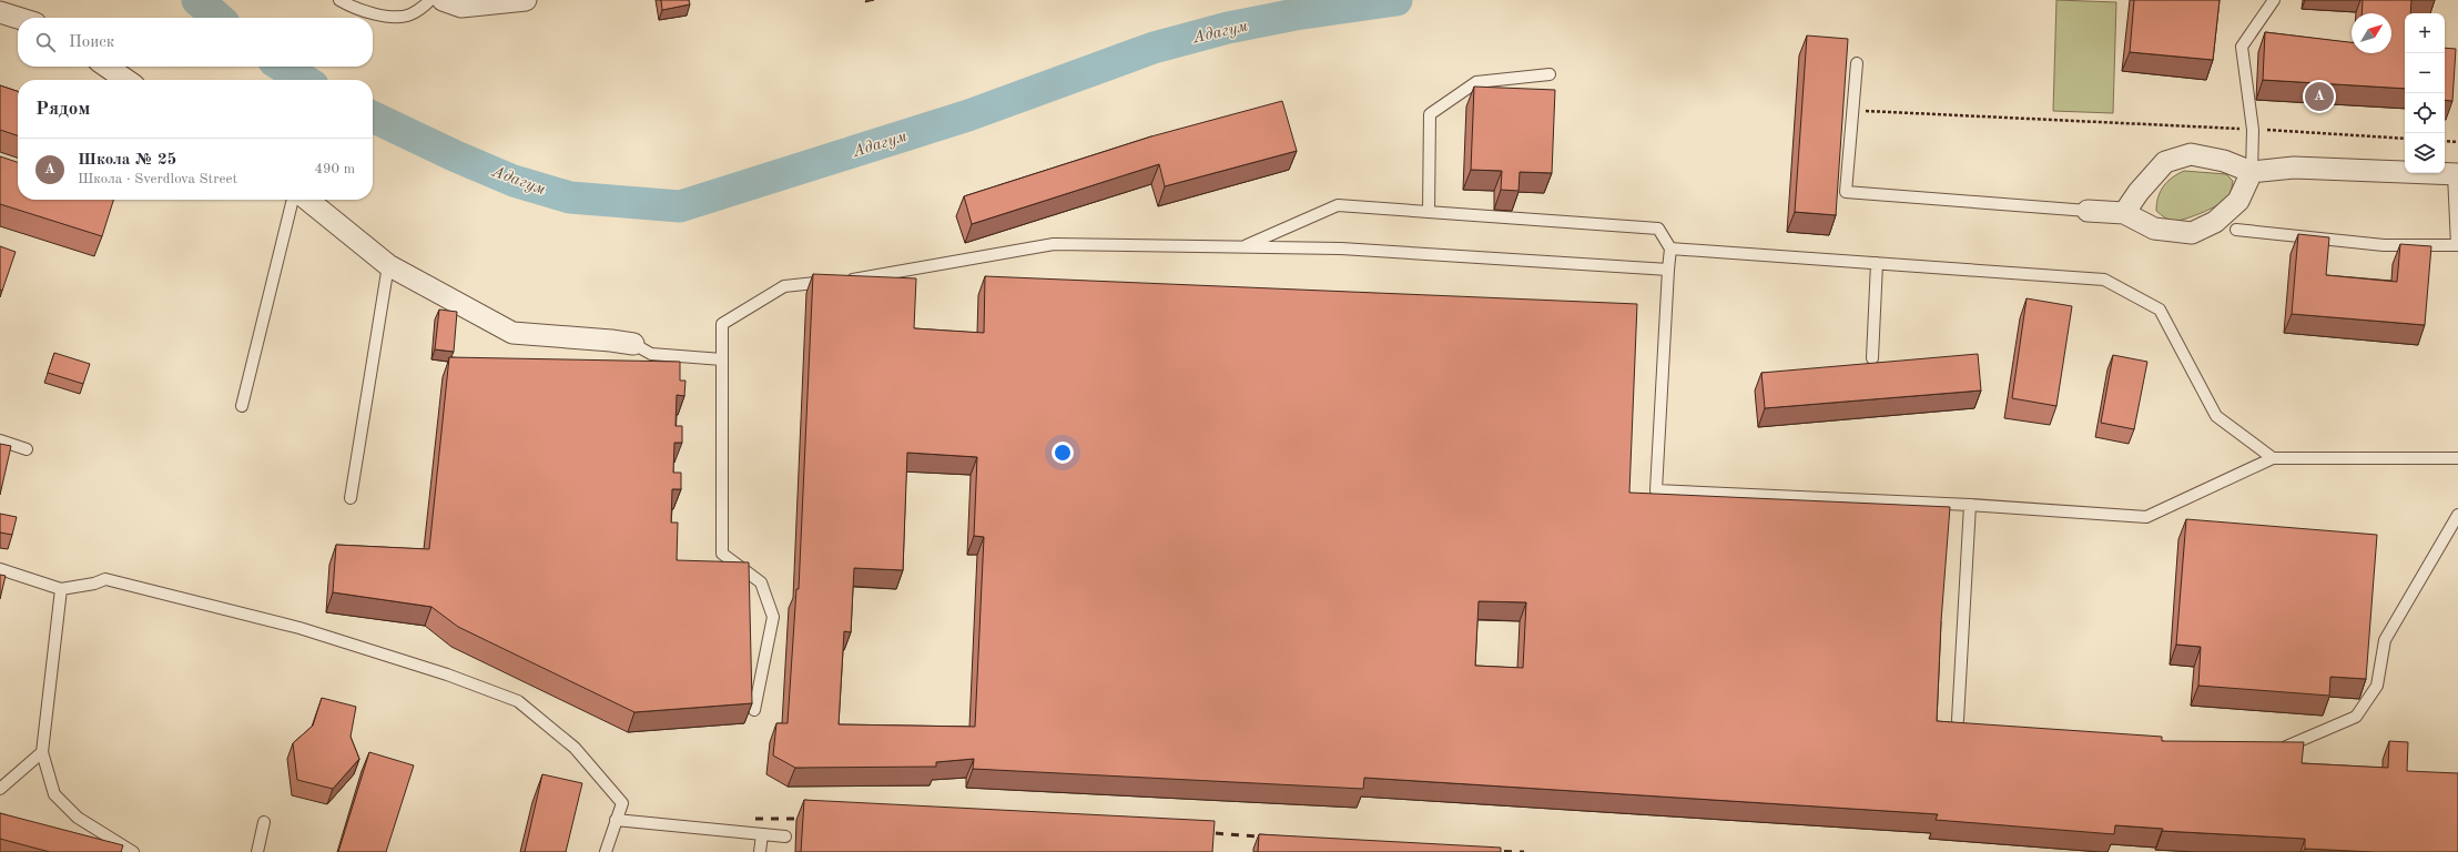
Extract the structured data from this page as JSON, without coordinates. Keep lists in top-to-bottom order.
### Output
{
  "water": ["Адагум"],
  "north": "top right",
  "page": {
    "map_buttons": ["+", "−"],
    "search": "Поиск",
    "pins": "A",
    "heading": "Рядом",
    "list": [
      {
        "mark": "A",
        "name": "Школа № 25",
        "note": "Школа · Sverdlova Street",
        "value": "490 m"
      }
    ]
  }
}
